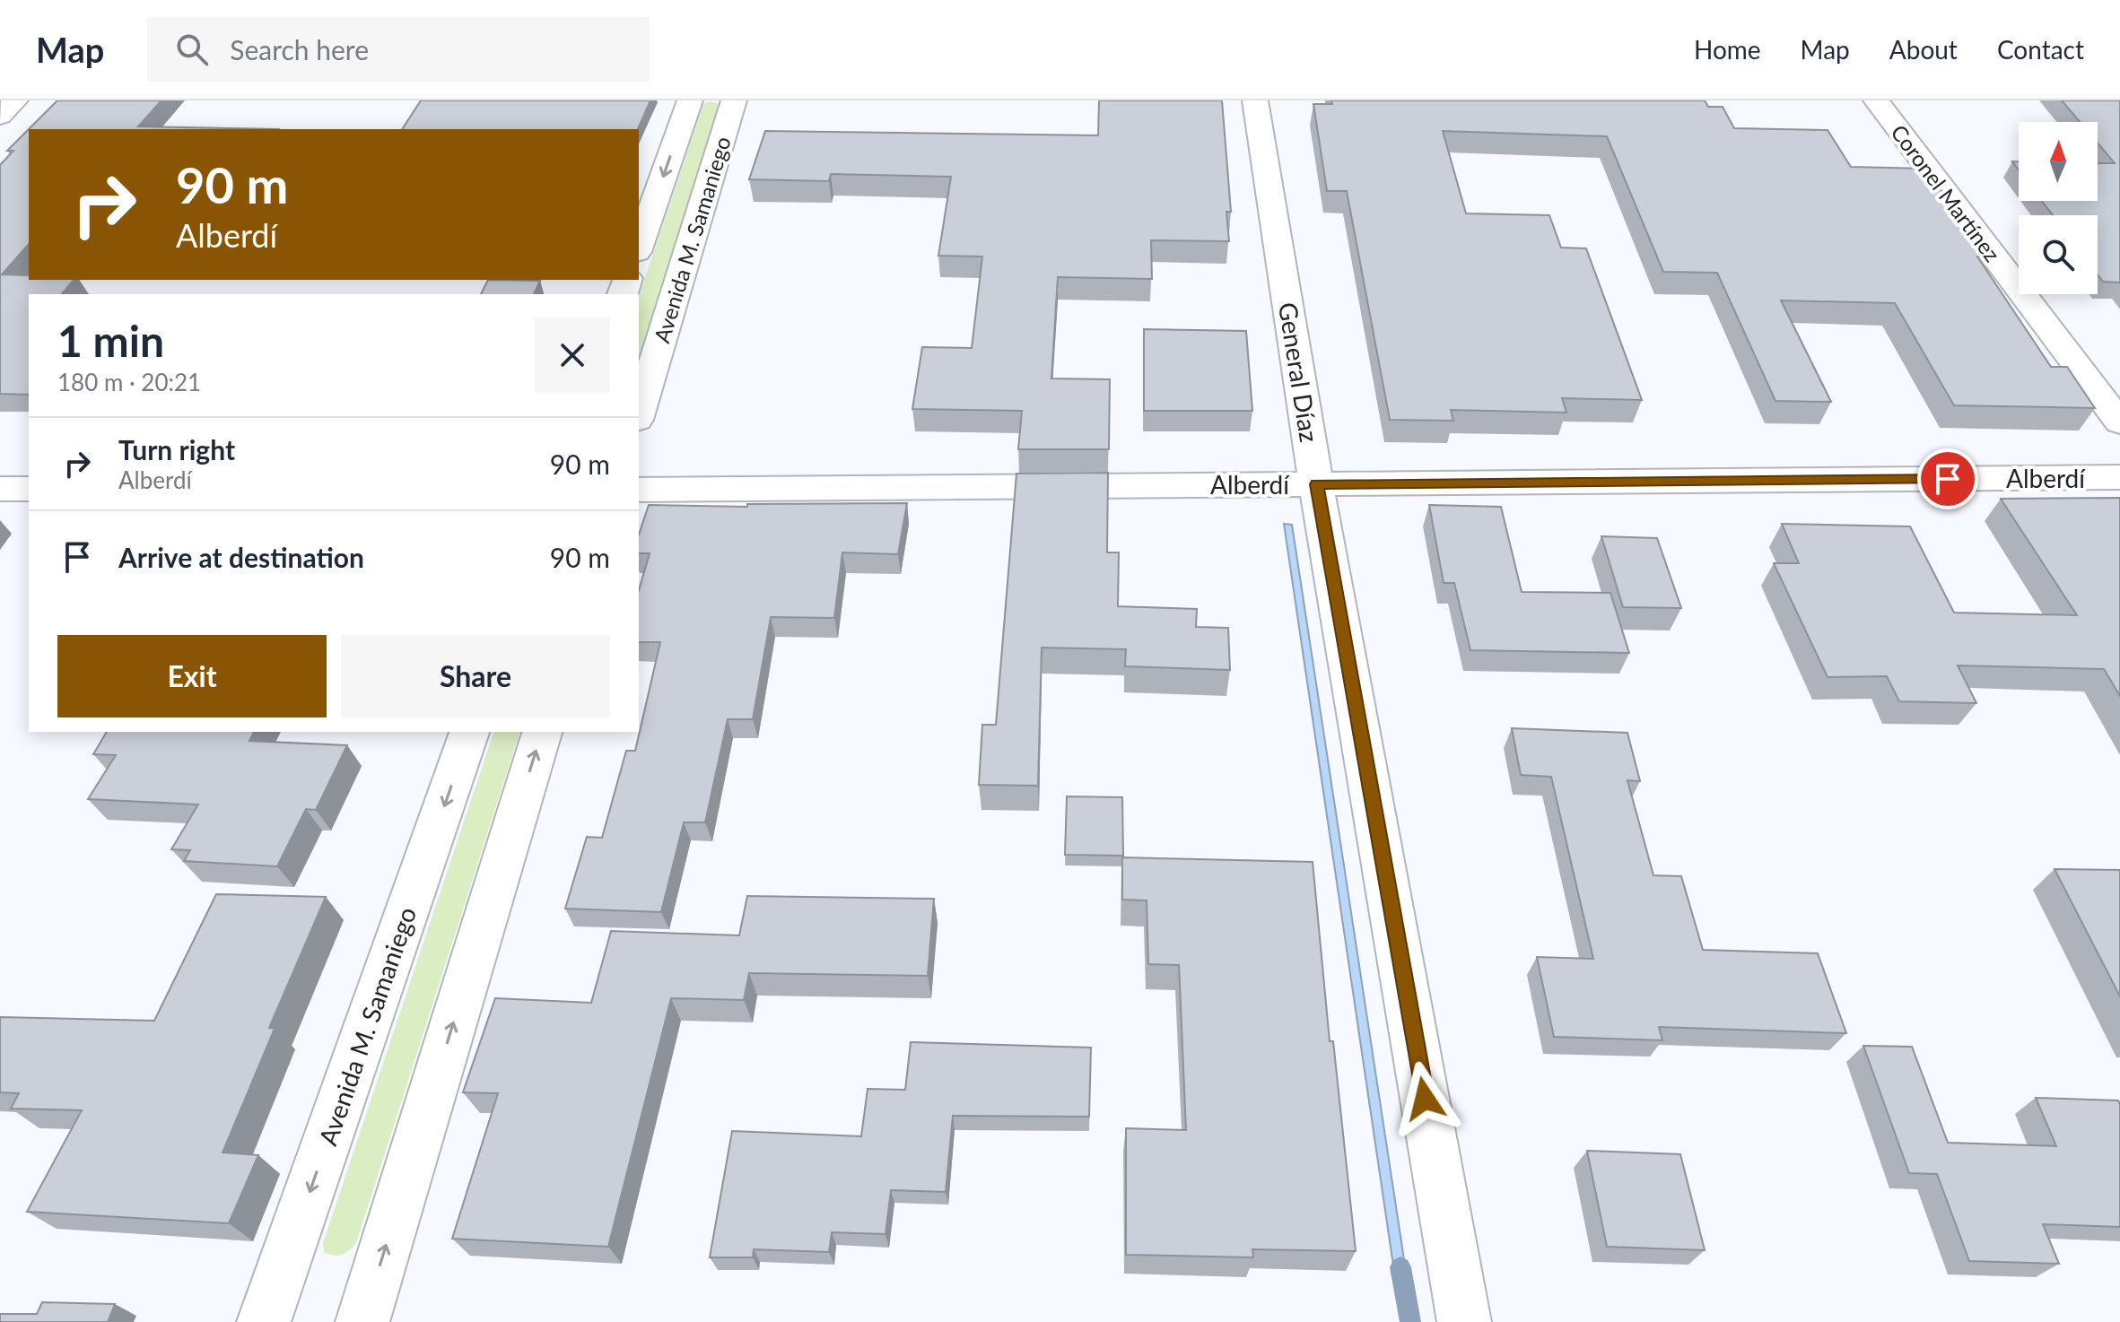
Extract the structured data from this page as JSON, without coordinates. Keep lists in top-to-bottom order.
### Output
{
  "streets": {
    "street": [
      "Coronel Martínez",
      "Avenida M. Samaniego",
      "General Díaz",
      "Alberdí"
    ]
  },
  "crossings": [
    ["General Díaz", "Alberdí"]
  ],
  "north": "top",
  "page": {
    "header": "Map",
    "search": "Search here",
    "nav": [
      "Home",
      "Map",
      "About",
      "Contact"
    ],
    "turn": ["90 m", "Alberdí"],
    "heading": ["1 min", "180 m · 20:21"],
    "list": [
      {
        "name": "Turn right",
        "note": "Alberdí",
        "value": "90 m"
      },
      {
        "name": "Arrive at destination",
        "value": "90 m"
      }
    ],
    "buttons": ["Exit", "Share"]
  }
}
